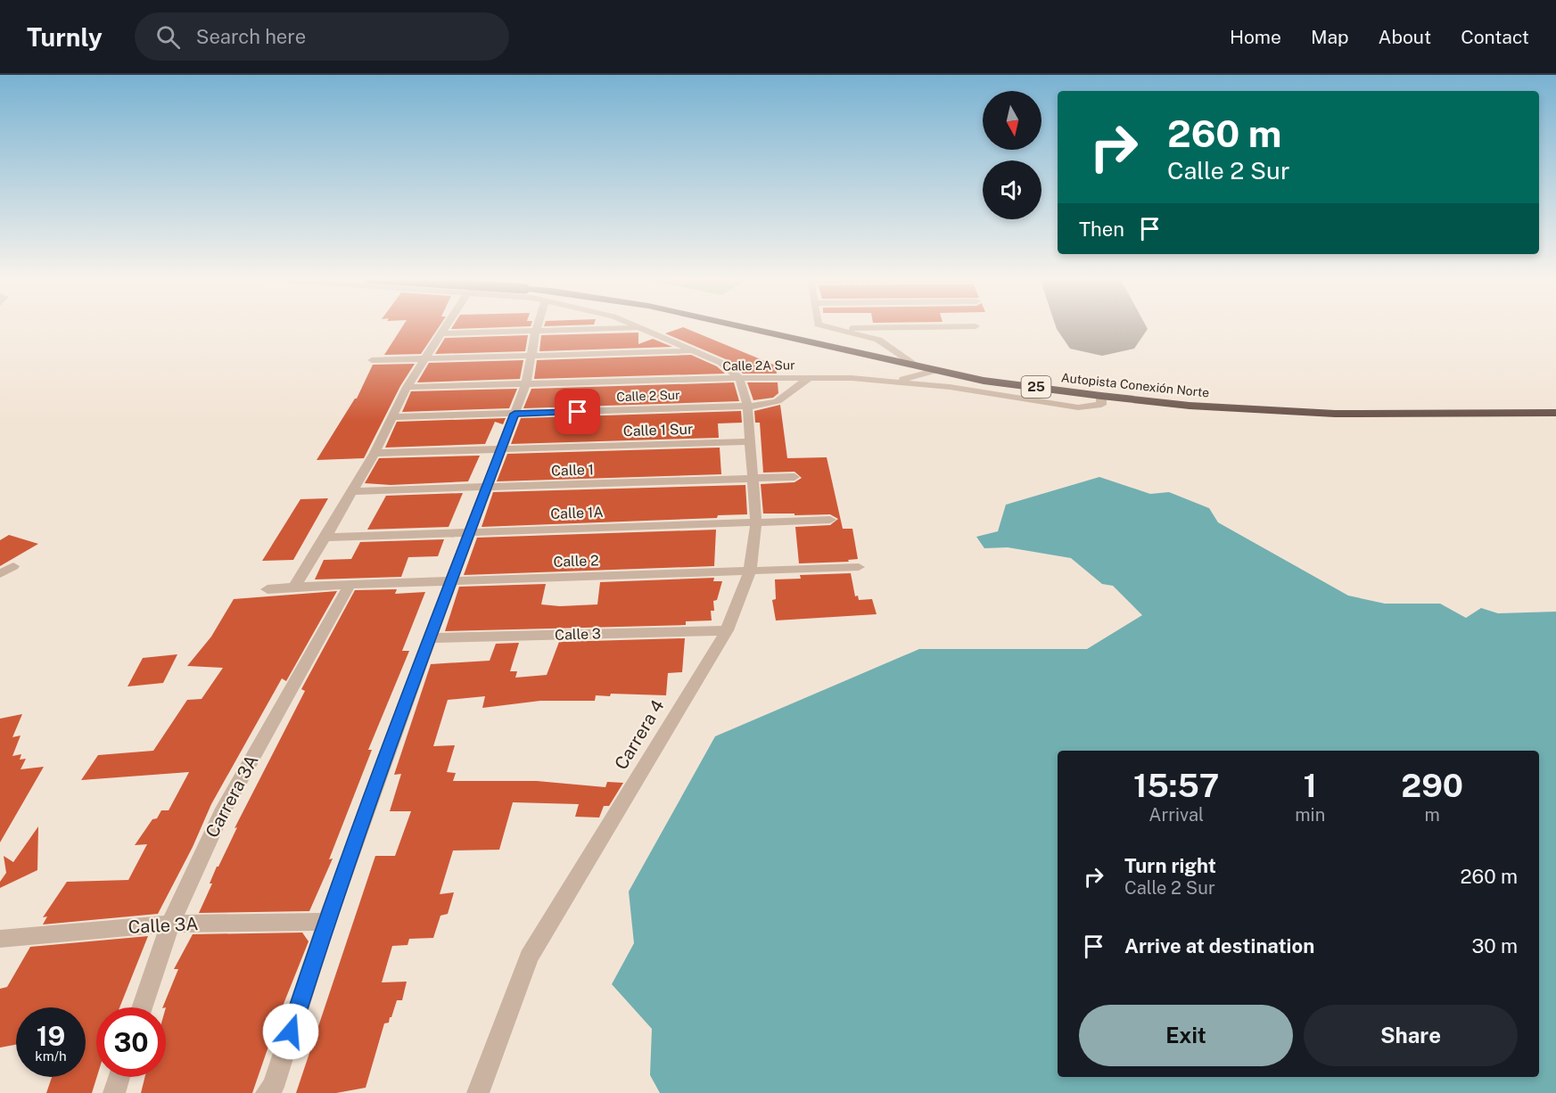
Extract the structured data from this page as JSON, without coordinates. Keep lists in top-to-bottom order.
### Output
{
  "streets": {
    "highway": ["Autopista Conexión Norte", "25"],
    "street": [
      "Calle 2A Sur",
      "Calle 2 Sur",
      "Calle 1 Sur",
      "Calle 1",
      "Calle 1A",
      "Calle 2",
      "Calle 3",
      "Carrera 4",
      "Carrera 3A",
      "Calle 3A"
    ]
  },
  "crossings": [
    ["Calle 2A Sur", "Autopista Conexión Norte"],
    ["Calle 2A Sur", "Calle 2 Sur"],
    ["Calle 2A Sur", "Carrera 4"],
    ["Calle 2 Sur", "Carrera 4"],
    ["Calle 1 Sur", "Carrera 4"],
    ["Calle 1", "Carrera 4"],
    ["Calle 1A", "Carrera 4"],
    ["Calle 2", "Carrera 4"],
    ["Calle 2", "Carrera 3A"],
    ["Calle 3", "Carrera 4"],
    ["Carrera 3A", "Calle 3A"]
  ],
  "north": "bottom",
  "page": {
    "header": "Turnly",
    "search": "Search here",
    "nav": [
      "Home",
      "Map",
      "About",
      "Contact"
    ],
    "turn": ["260 m", "Calle 2 Sur"],
    "then": "Then",
    "eta": [
      "15:57",
      "Arrival",
      "1",
      "min",
      "290",
      "m"
    ],
    "list": [
      {
        "name": "Turn right",
        "note": "Calle 2 Sur",
        "value": "260 m"
      },
      {
        "name": "Arrive at destination",
        "value": "30 m"
      }
    ],
    "buttons": ["Exit", "Share"],
    "speed": "19 km/h",
    "limit": "30"
  }
}
